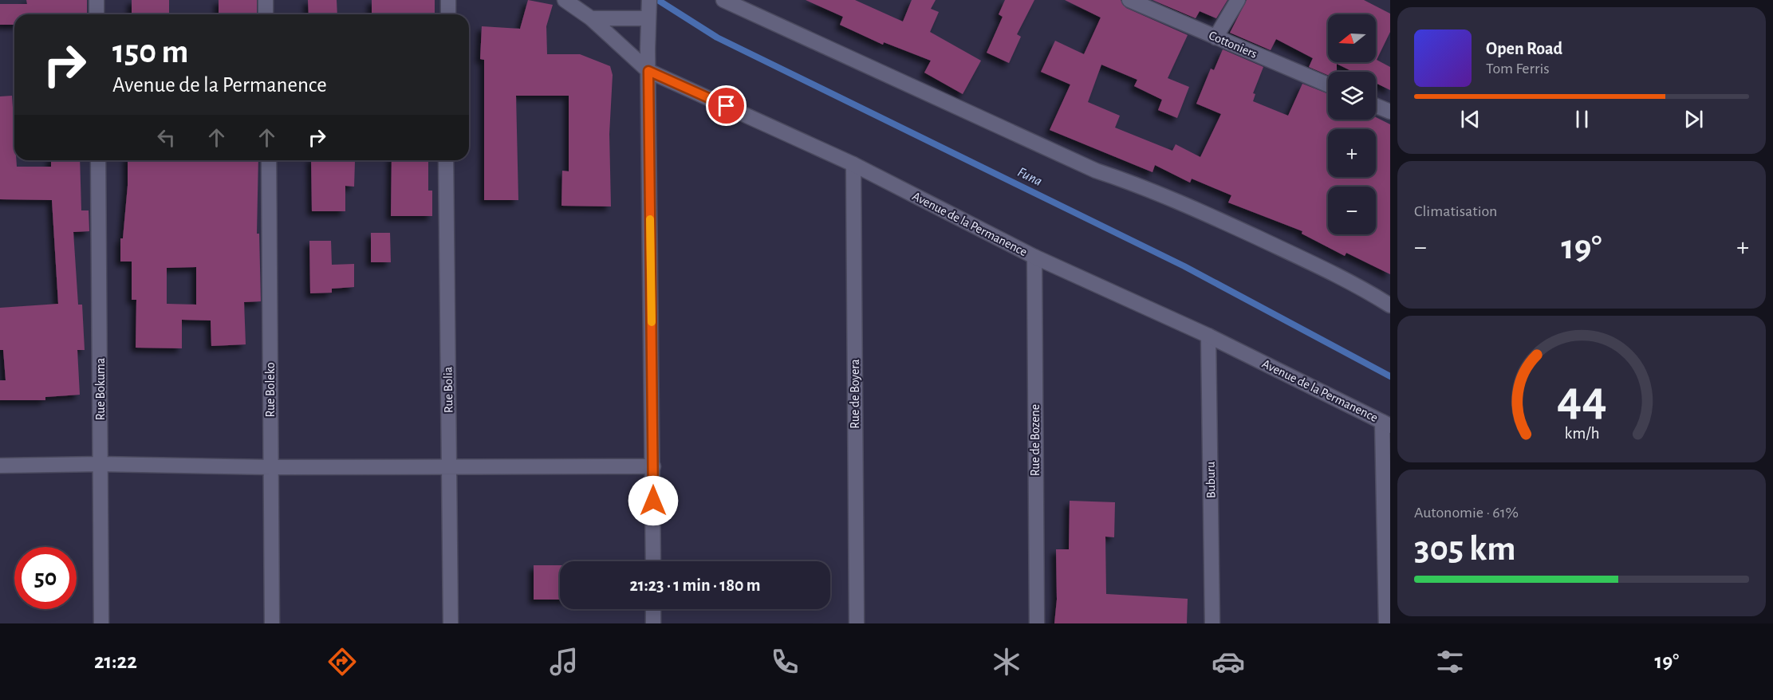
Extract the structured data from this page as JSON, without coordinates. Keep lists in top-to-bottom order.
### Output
{
  "streets": {
    "street": [
      "Cottoniers",
      "Avenue de la Permanence",
      "Rue Bokuma",
      "Rue Boleko",
      "Rue Bolia",
      "Rue de Boyera",
      "Rue de Bozene",
      "Buburu"
    ]
  },
  "crossings": [
    ["Avenue de la Permanence", "Rue de Boyera"],
    ["Avenue de la Permanence", "Rue de Bozene"],
    ["Avenue de la Permanence", "Buburu"]
  ],
  "water": ["Funa"],
  "north": "left",
  "page": {
    "map_buttons": ["+", "−"],
    "turn": ["150 m", "Avenue de la Permanence"],
    "song": ["Open Road", "Tom Ferris"],
    "tile": [
      "Climatisation",
      ["Autonomie · 61%", "305 km"]
    ],
    "heat": ["−", "19°", "+"],
    "limit": "50",
    "trip": "21:23 · 1 min · 180 m",
    "tabs": ["21:22", "19°"],
    "gauge": ["44", "km/h"]
  }
}
